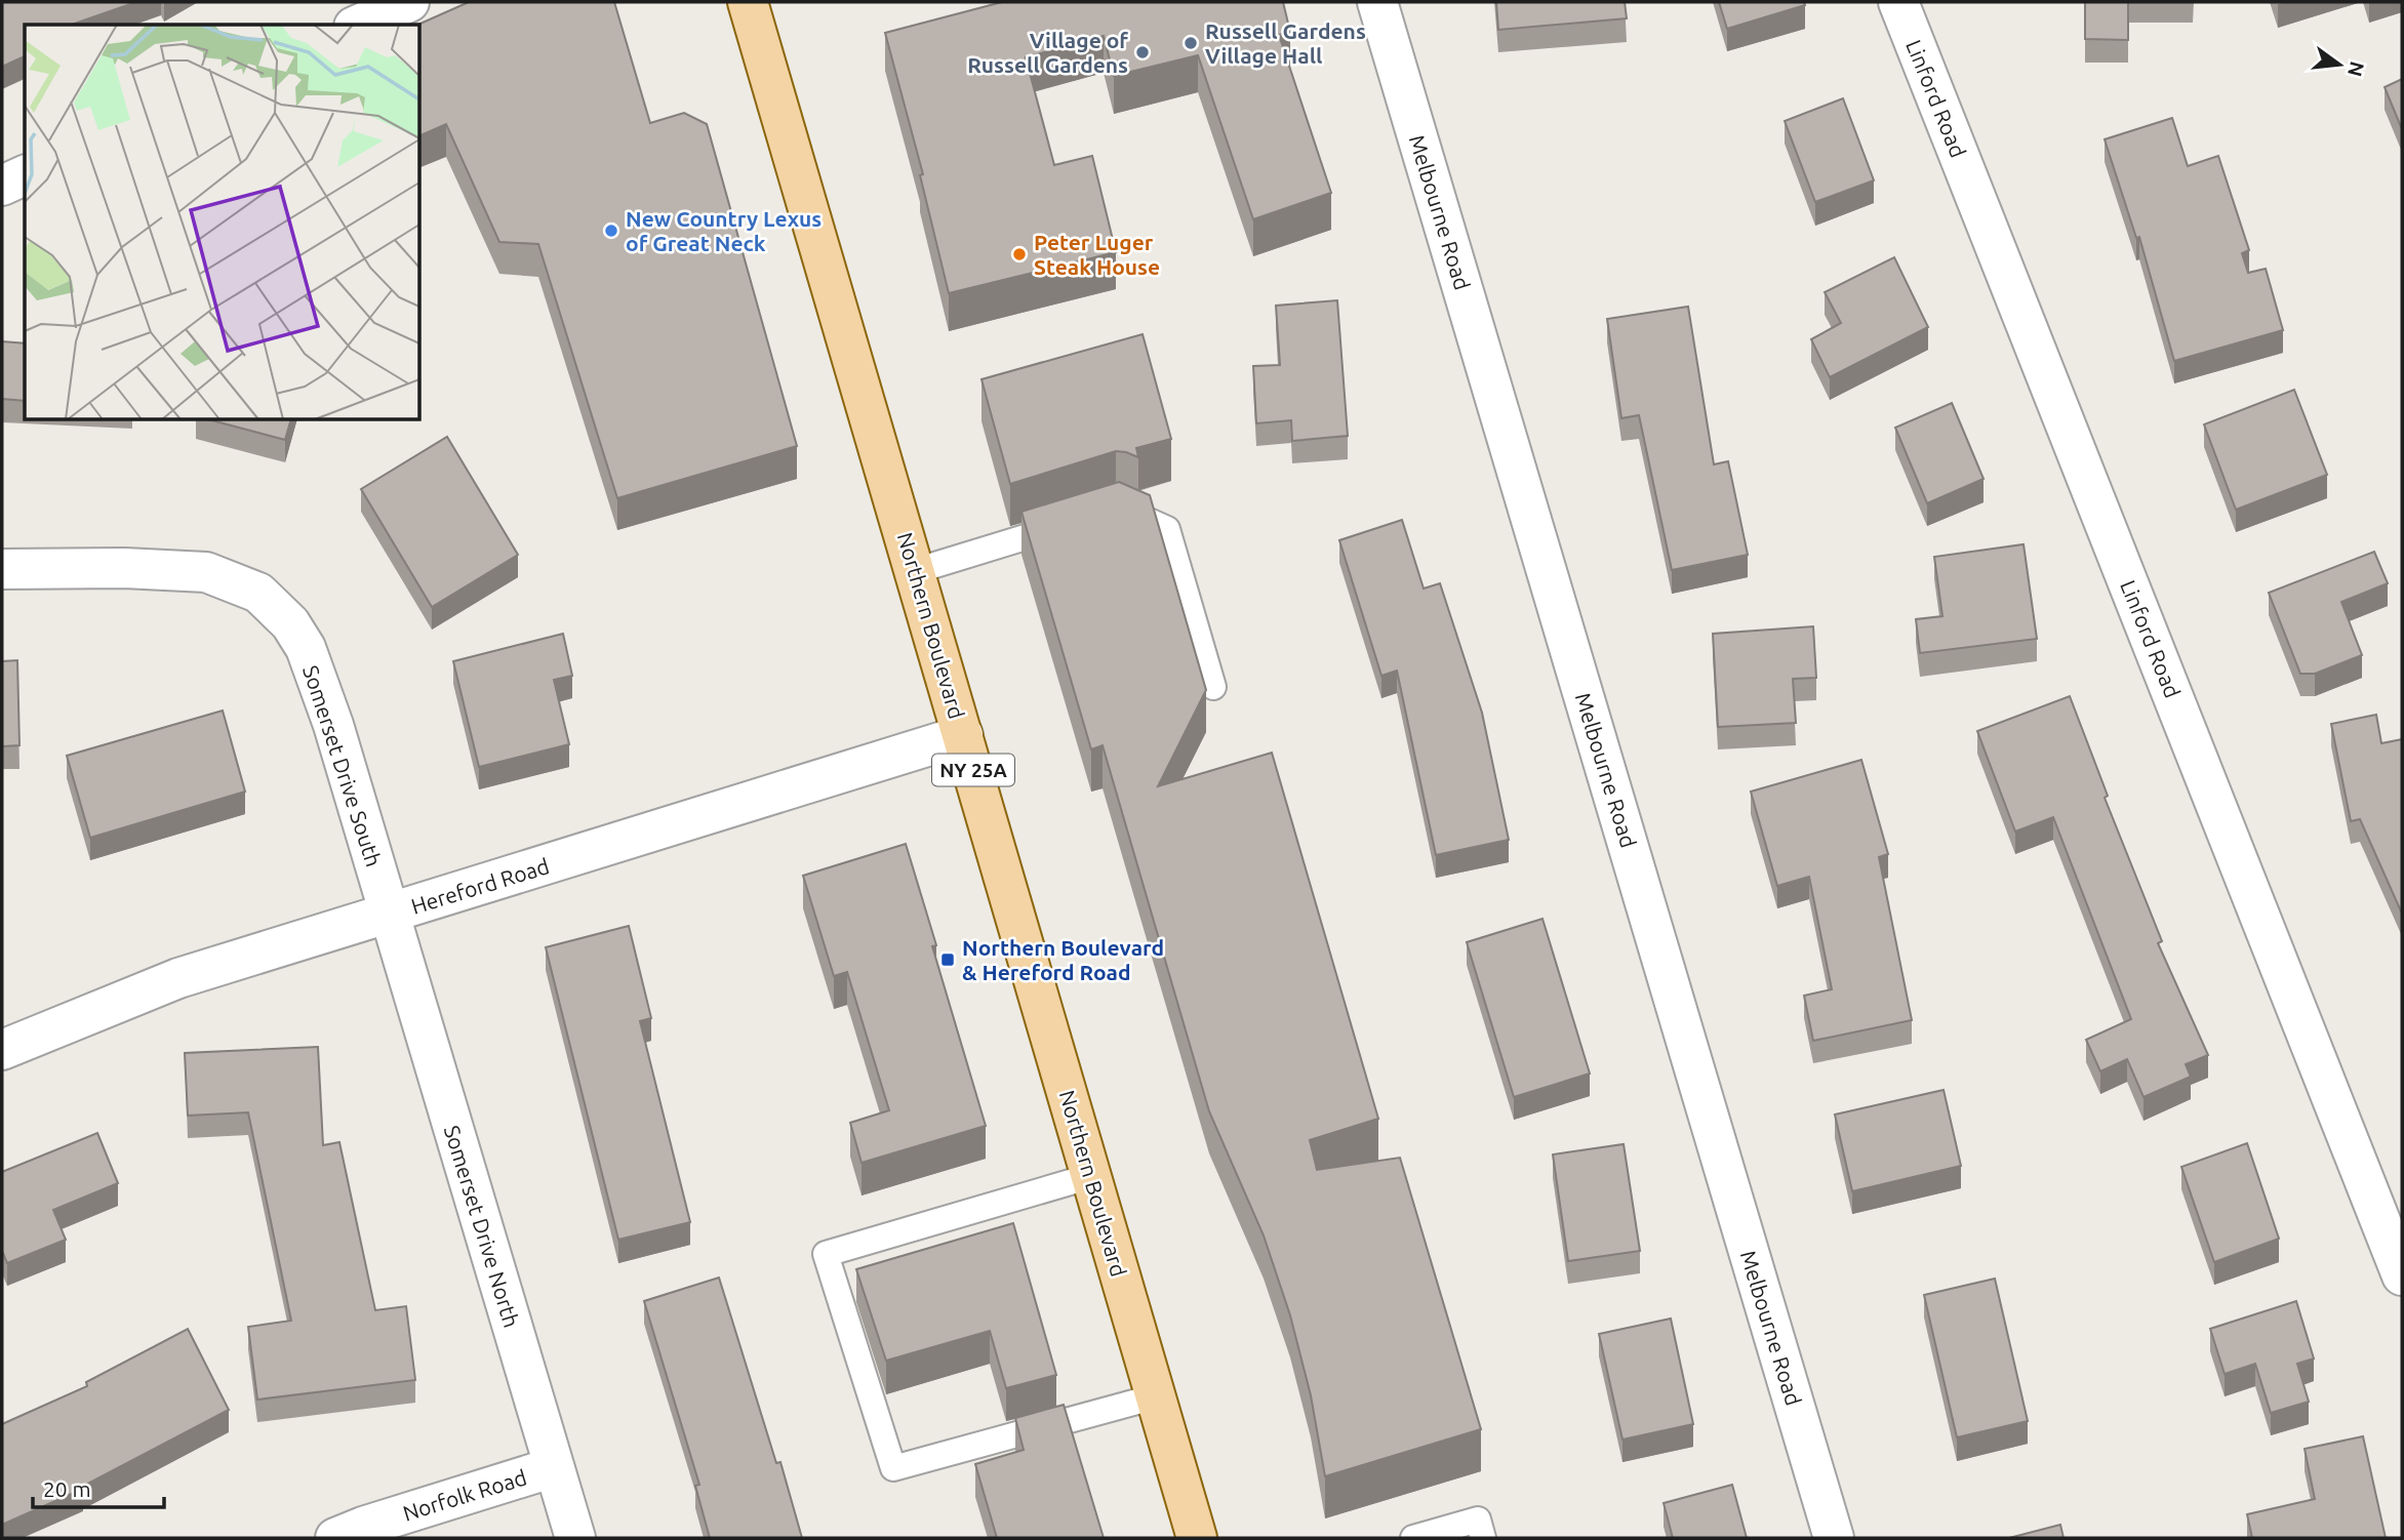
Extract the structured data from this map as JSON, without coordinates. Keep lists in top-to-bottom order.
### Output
{
  "streets": {
    "main road": ["Northern Boulevard", "NY 25A"],
    "street": [
      "Linford Road",
      "Melbourne Road",
      "Somerset Drive South",
      "Hereford Road",
      "Somerset Drive North",
      "Norfolk Road"
    ]
  },
  "crossings": [
    ["Northern Boulevard", "Hereford Road"],
    ["Somerset Drive South", "Hereford Road"],
    ["Somerset Drive South", "Somerset Drive North"],
    ["Hereford Road", "Somerset Drive North"],
    ["Somerset Drive North", "Norfolk Road"]
  ],
  "places": {
    "other": [
      "Russell Gardens Village Hall",
      "Village of Russell Gardens",
      "New Country Lexus of Great Neck",
      "Peter Luger Steak House"
    ],
    "transit": ["Northern Boulevard & Hereford Road"]
  },
  "scale_bar": "20 m",
  "north": "right"
}
